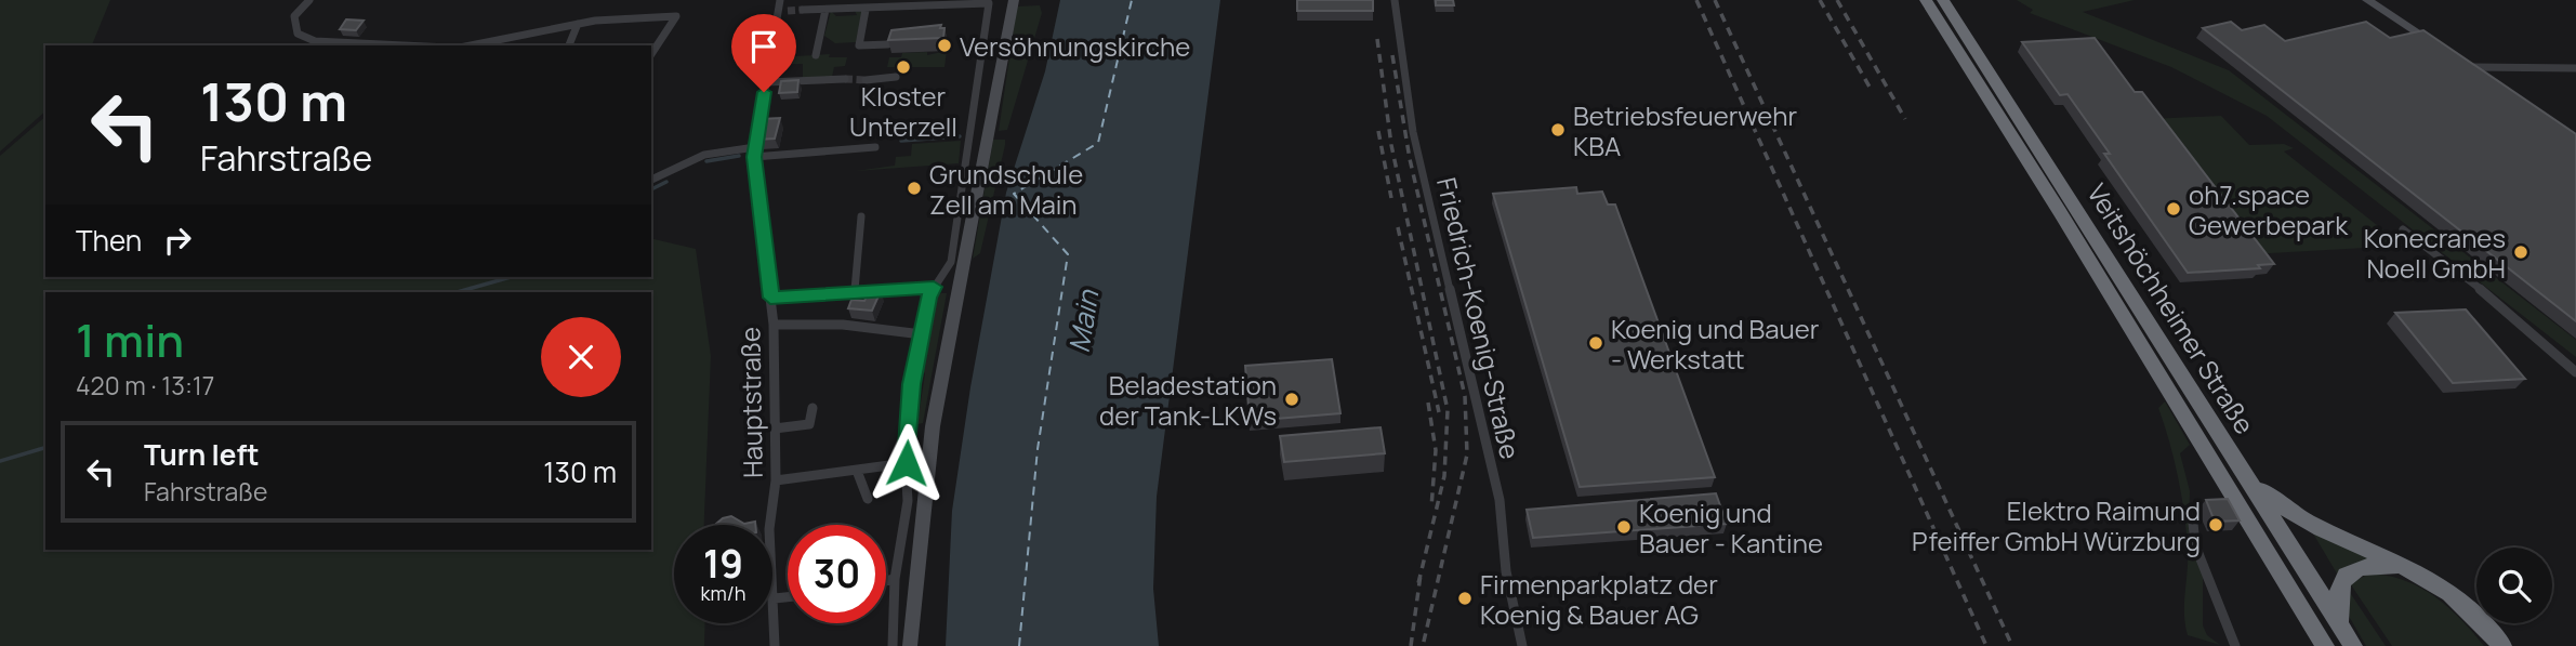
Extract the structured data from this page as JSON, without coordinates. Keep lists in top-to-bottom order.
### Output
{
  "streets": {
    "highway": ["Veitshöchheimer Straße"],
    "street": ["Friedrich-Koenig-Straße", "Hauptstraße"]
  },
  "water": ["Main"],
  "places": [
    "Versöhnungskirche",
    "Kloster Unterzell",
    "Betriebsfeuerwehr KBA",
    "Grundschule Zell am Main",
    "oh7.space Gewerbepark",
    "Konecranes Noell GmbH",
    "Koenig und Bauer - Werkstatt",
    "Beladestation der Tank-LKWs",
    "Elektro Raimund Pfeiffer GmbH Würzburg",
    "Koenig und Bauer - Kantine",
    "Firmenparkplatz der Koenig & Bauer AG"
  ],
  "page": {
    "turn": ["130 m", "Fahrstraße"],
    "then": "Then",
    "heading": ["1 min", "420 m · 13:17"],
    "list": [
      {
        "name": "Turn left",
        "note": "Fahrstraße",
        "value": "130 m"
      }
    ],
    "speed": "19 km/h",
    "limit": "30"
  }
}
